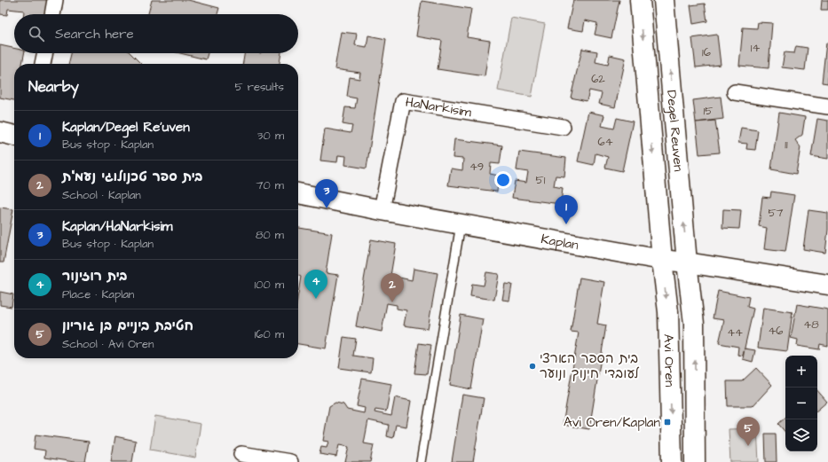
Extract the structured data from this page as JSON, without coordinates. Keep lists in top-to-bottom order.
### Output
{
  "streets": {
    "street": [
      "HaNarkisim",
      "Degel Reuven",
      "Kaplan",
      "Avi Oren"
    ]
  },
  "crossings": [
    ["HaNarkisim", "Kaplan"],
    ["Degel Reuven", "Kaplan"],
    ["Degel Reuven", "Avi Oren"],
    ["Kaplan", "Avi Oren"]
  ],
  "places": {
    "other": ["בית הספר הארצי לעובדי חינוך ונוער"],
    "transit": ["Avi Oren/Kaplan"]
  },
  "house_numbers": [
    "14",
    "16",
    "62",
    "15",
    "64",
    "11",
    "49",
    "51",
    "57",
    "48",
    "46",
    "44"
  ],
  "page": {
    "search": "Search here",
    "heading": ["Nearby", "5 results"],
    "list": [
      {
        "mark": "1",
        "name": "Kaplan/Degel Re'uven",
        "note": "Bus stop · Kaplan",
        "value": "30 m"
      },
      {
        "mark": "2",
        "name": "בית ספר טכנולוגי נעמ\"ת",
        "note": "School · Kaplan",
        "value": "70 m"
      },
      {
        "mark": "3",
        "name": "Kaplan/HaNarkisim",
        "note": "Bus stop · Kaplan",
        "value": "80 m"
      },
      {
        "mark": "4",
        "name": "בית רוזינור",
        "note": "Place · Kaplan",
        "value": "100 m"
      },
      {
        "mark": "5",
        "name": "חטיבת ביניים בן גוריון",
        "note": "School · Avi Oren",
        "value": "160 m"
      }
    ],
    "pins": [
      "3",
      "1",
      "4",
      "2",
      "5"
    ],
    "map_buttons": ["+", "−"]
  }
}
